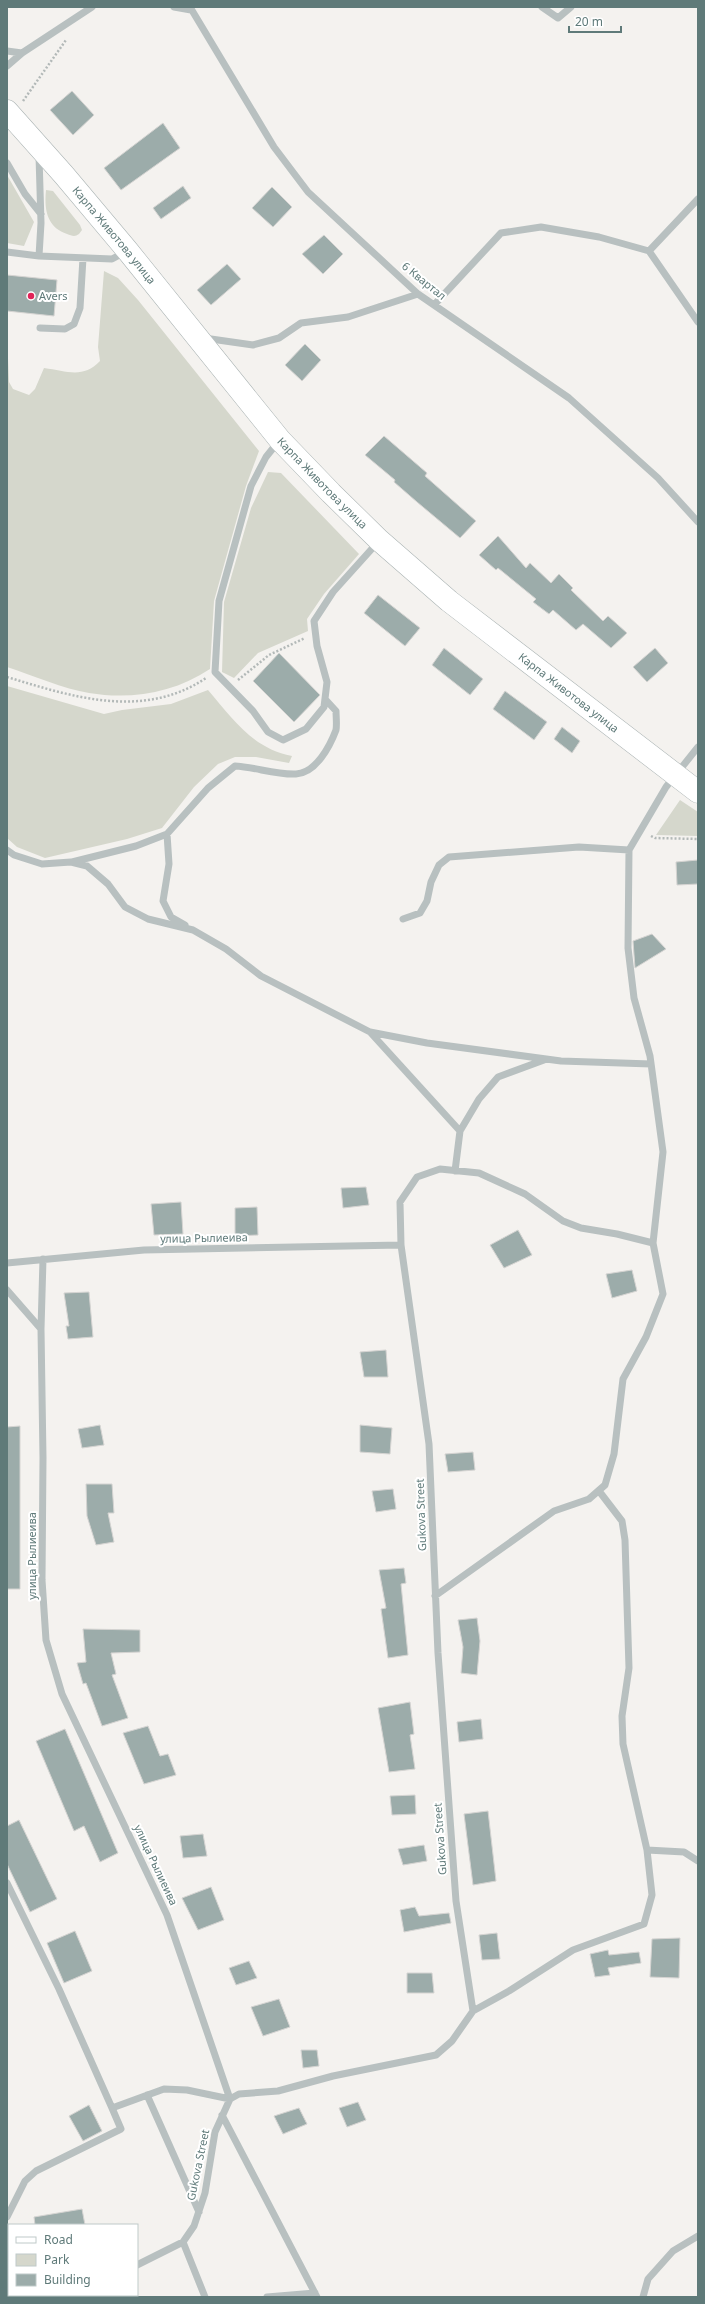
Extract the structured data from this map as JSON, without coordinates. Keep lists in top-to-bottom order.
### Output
{
  "streets": {
    "main road": ["Карпа Животова улица"],
    "street": ["6 Квартал", "улица Рылиеива", "Gukova Street"]
  },
  "crossings": [
    ["улица Рылиеива", "Gukova Street"]
  ],
  "places": ["Avers"],
  "legend": ["Road", "Park", "Building"],
  "scale_bar": "20 m"
}
